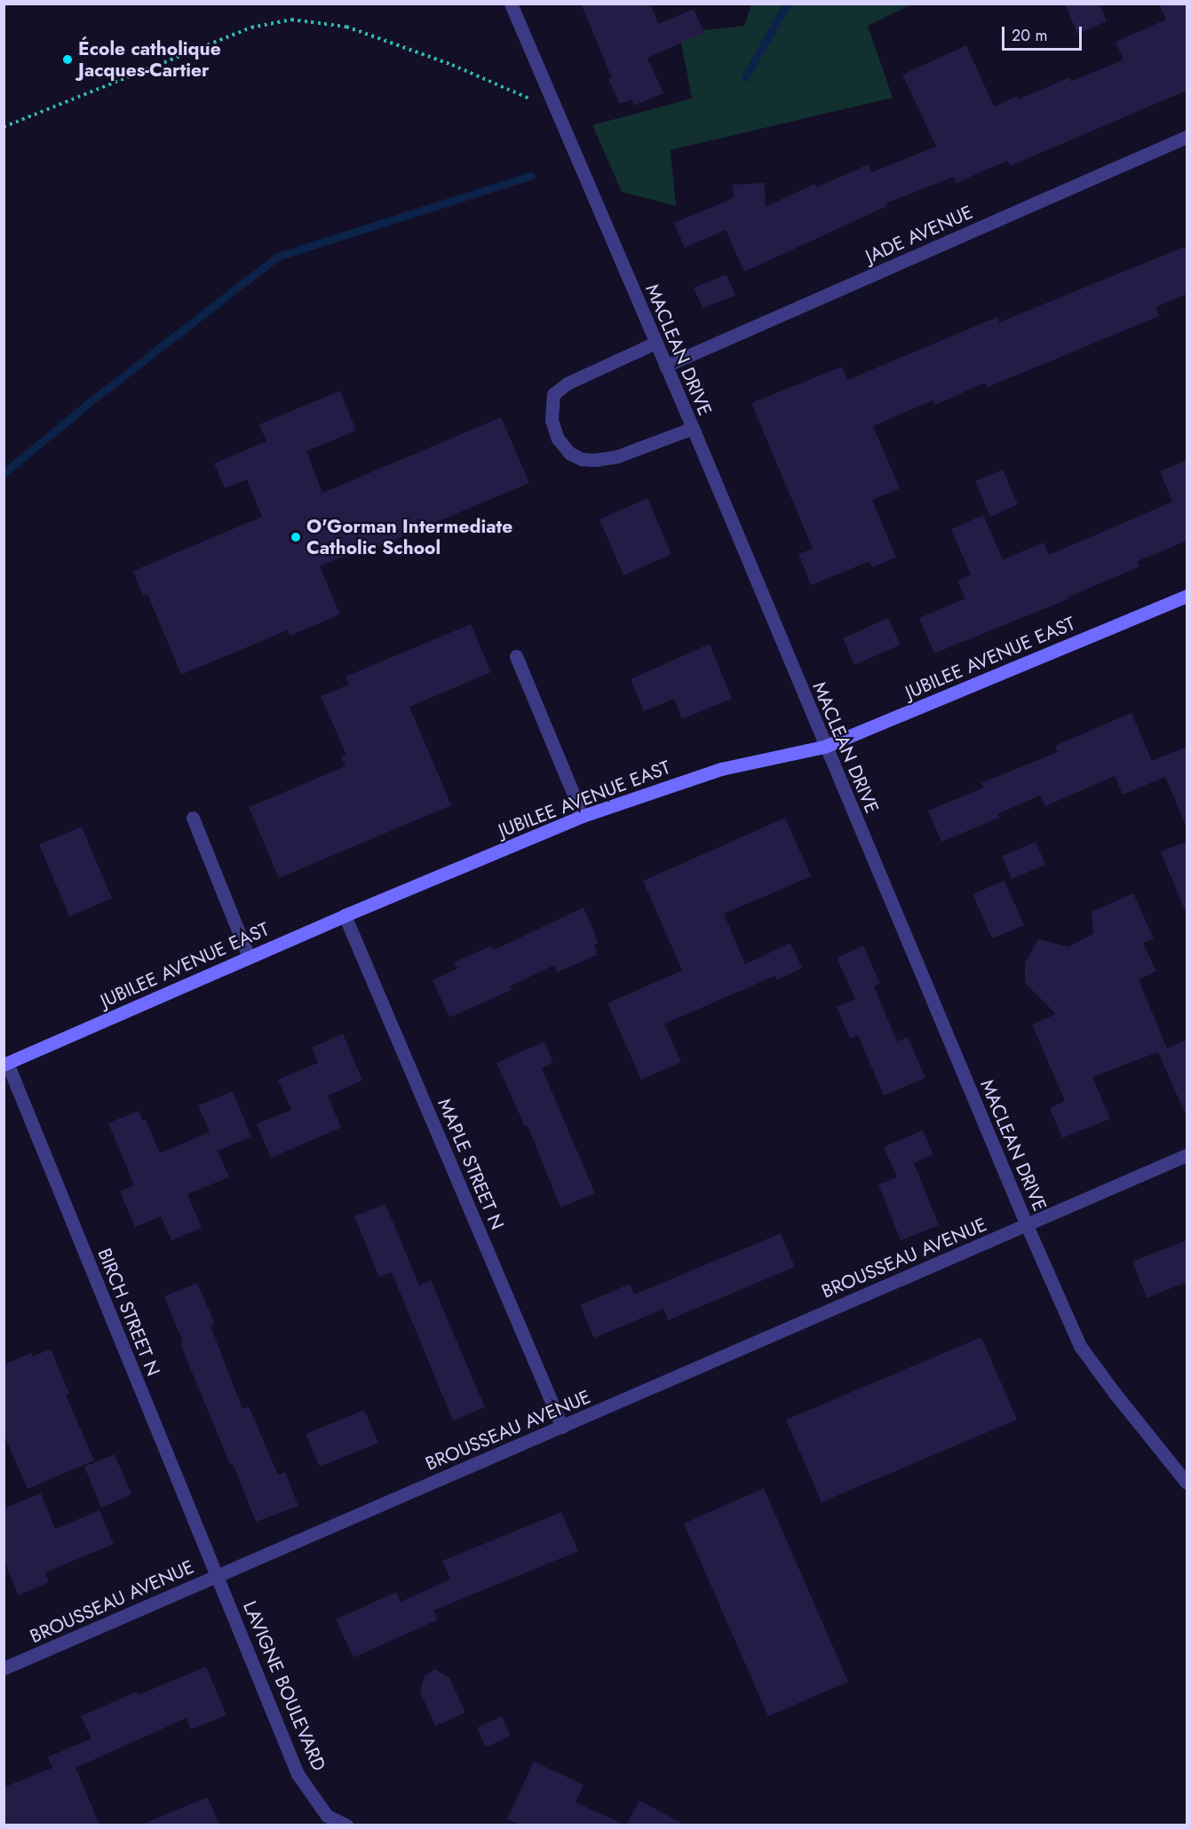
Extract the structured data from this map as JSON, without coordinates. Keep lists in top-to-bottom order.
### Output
{
  "streets": {
    "main road": ["JUBILEE AVENUE EAST"],
    "street": [
      "JADE AVENUE",
      "MACLEAN DRIVE",
      "MAPLE STREET N",
      "BROUSSEAU AVENUE",
      "BIRCH STREET N",
      "LAVIGNE BOULEVARD"
    ]
  },
  "crossings": [
    ["JADE AVENUE", "MACLEAN DRIVE"],
    ["MACLEAN DRIVE", "JUBILEE AVENUE EAST"],
    ["MACLEAN DRIVE", "BROUSSEAU AVENUE"],
    ["JUBILEE AVENUE EAST", "MAPLE STREET N"],
    ["JUBILEE AVENUE EAST", "BIRCH STREET N"],
    ["MAPLE STREET N", "BROUSSEAU AVENUE"],
    ["BROUSSEAU AVENUE", "BIRCH STREET N"],
    ["BROUSSEAU AVENUE", "LAVIGNE BOULEVARD"],
    ["BIRCH STREET N", "LAVIGNE BOULEVARD"]
  ],
  "places": ["École catholique Jacques-Cartier", "O'Gorman Intermediate Catholic School"],
  "scale_bar": "20 m"
}
